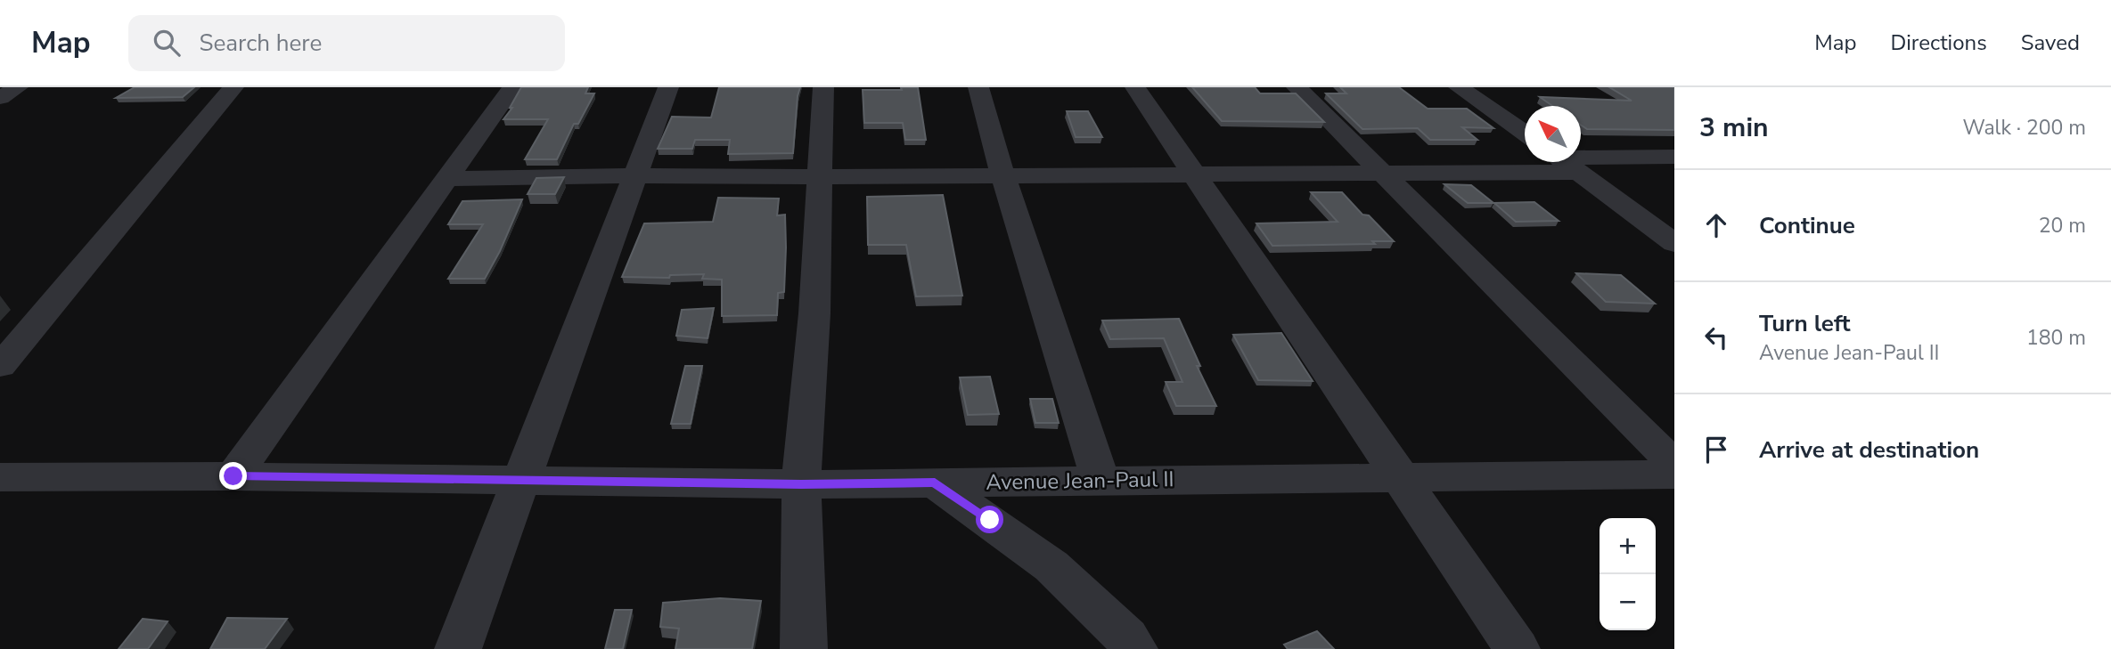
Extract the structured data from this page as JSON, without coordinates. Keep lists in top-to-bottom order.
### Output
{
  "streets": {
    "street": ["Avenue Jean-Paul II"]
  },
  "north": "top left",
  "page": {
    "header": "Map",
    "search": "Search here",
    "nav": ["Map", "Directions", "Saved"],
    "heading": ["3 min", "Walk · 200 m"],
    "list": [
      ["Continue", "20 m"],
      ["Turn left", "Avenue Jean-Paul II", "180 m"],
      "Arrive at destination"
    ],
    "map_buttons": ["+", "−"]
  }
}
